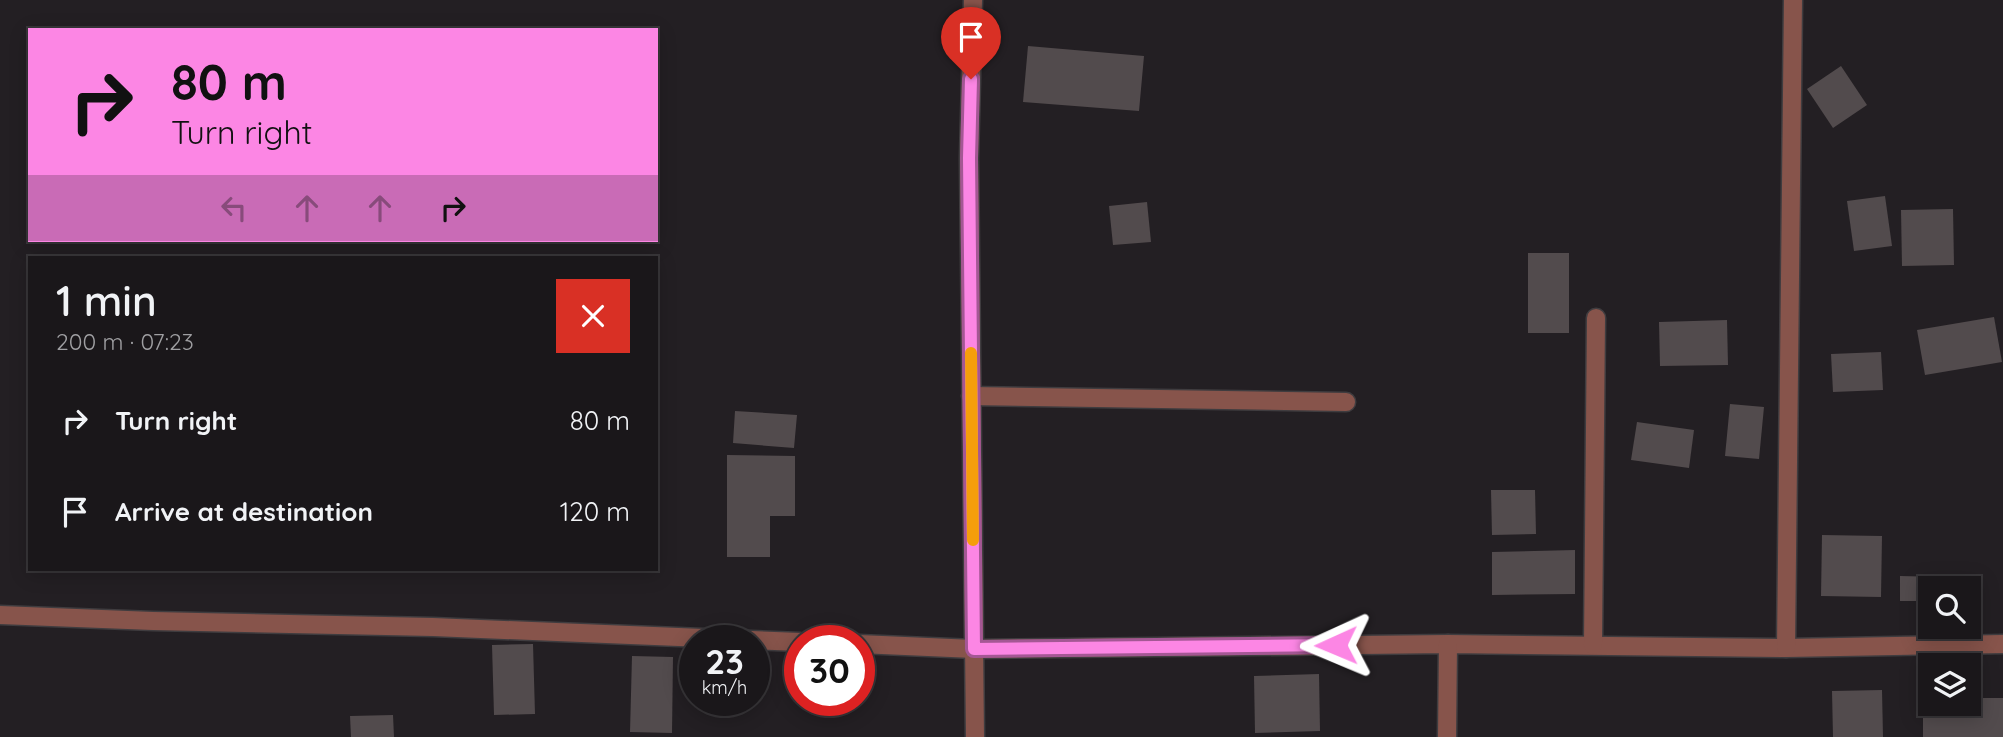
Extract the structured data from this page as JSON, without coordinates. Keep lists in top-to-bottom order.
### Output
{
  "page": {
    "turn": ["80 m", "Turn right"],
    "heading": ["1 min", "200 m · 07:23"],
    "list": [
      {
        "name": "Turn right",
        "value": "80 m"
      },
      {
        "name": "Arrive at destination",
        "value": "120 m"
      }
    ],
    "speed": "23 km/h",
    "limit": "30"
  }
}
